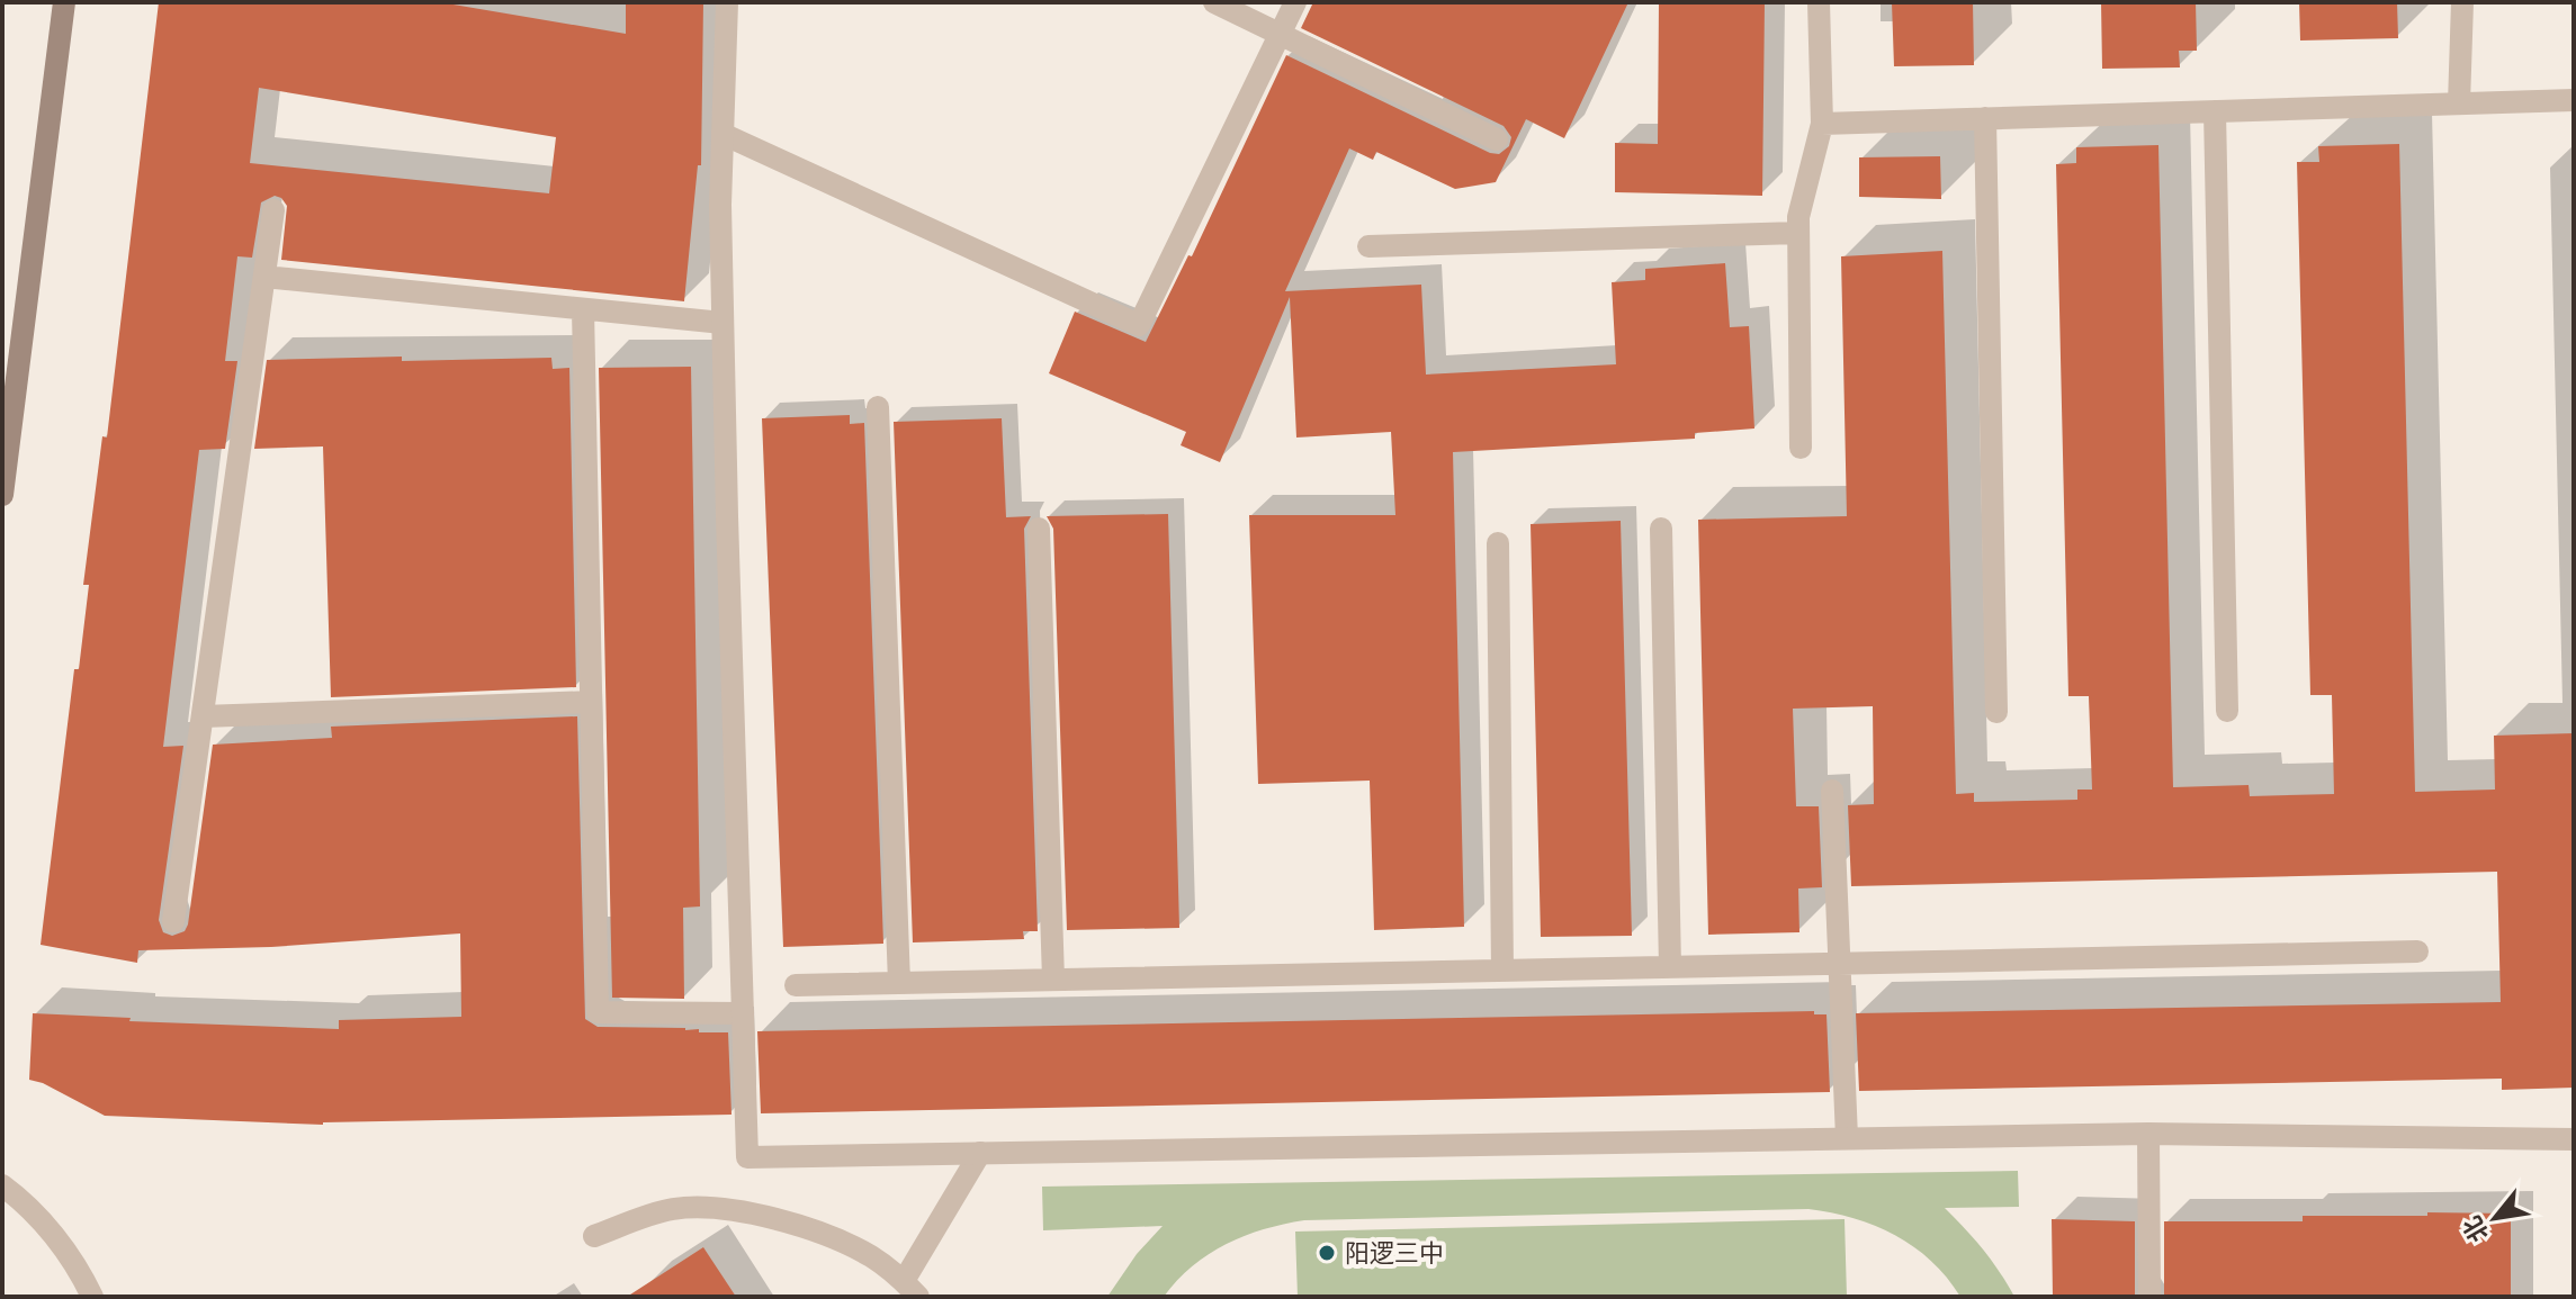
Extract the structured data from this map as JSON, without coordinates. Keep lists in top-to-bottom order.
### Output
{
  "places": ["阳逻三中"],
  "north": "bottom left"
}
